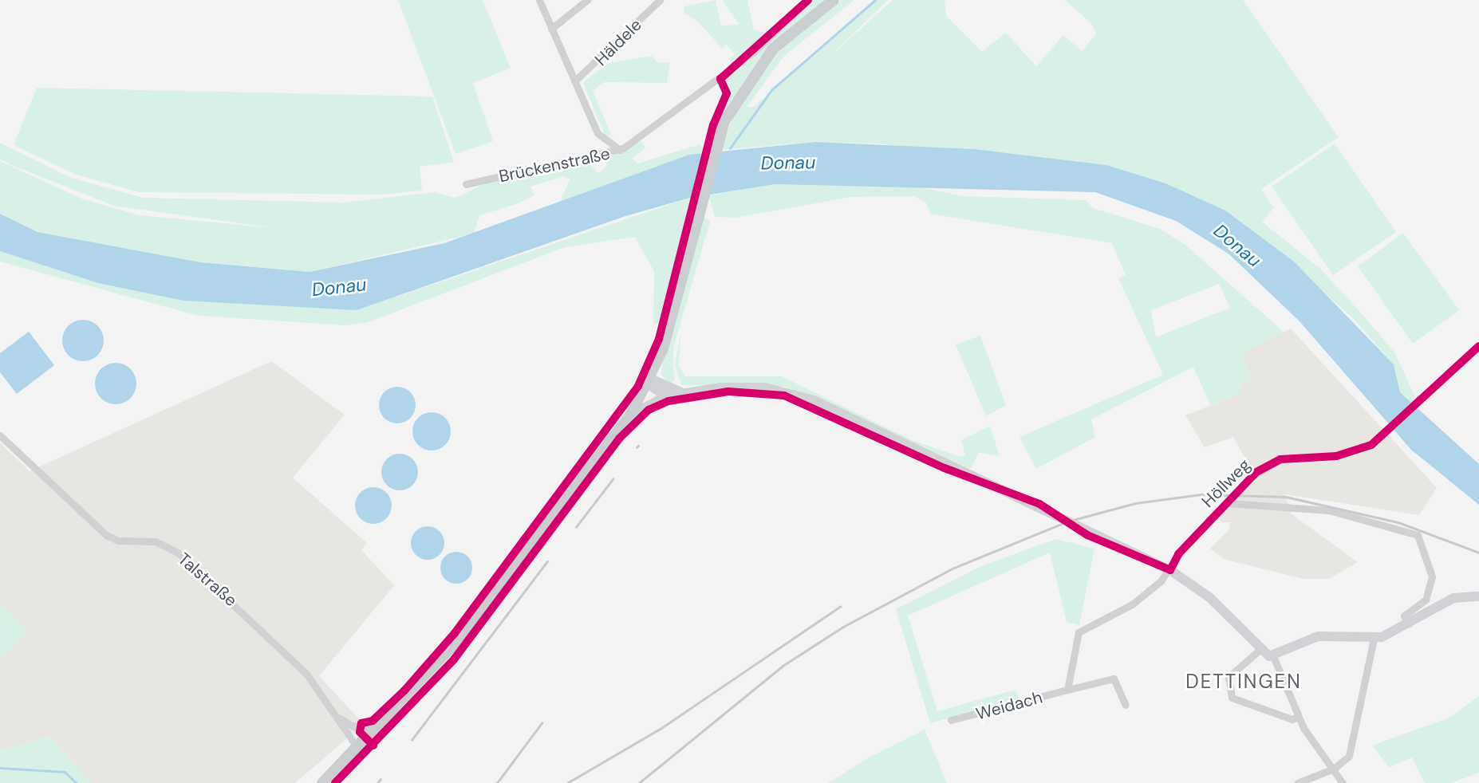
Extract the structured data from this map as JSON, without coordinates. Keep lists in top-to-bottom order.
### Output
{
  "streets": {
    "street": [
      "Häldele",
      "Brückenstraße",
      "Höllweg",
      "Talstraße",
      "Weidach"
    ]
  },
  "districts": ["DETTINGEN"],
  "water": ["Donau"]
}
